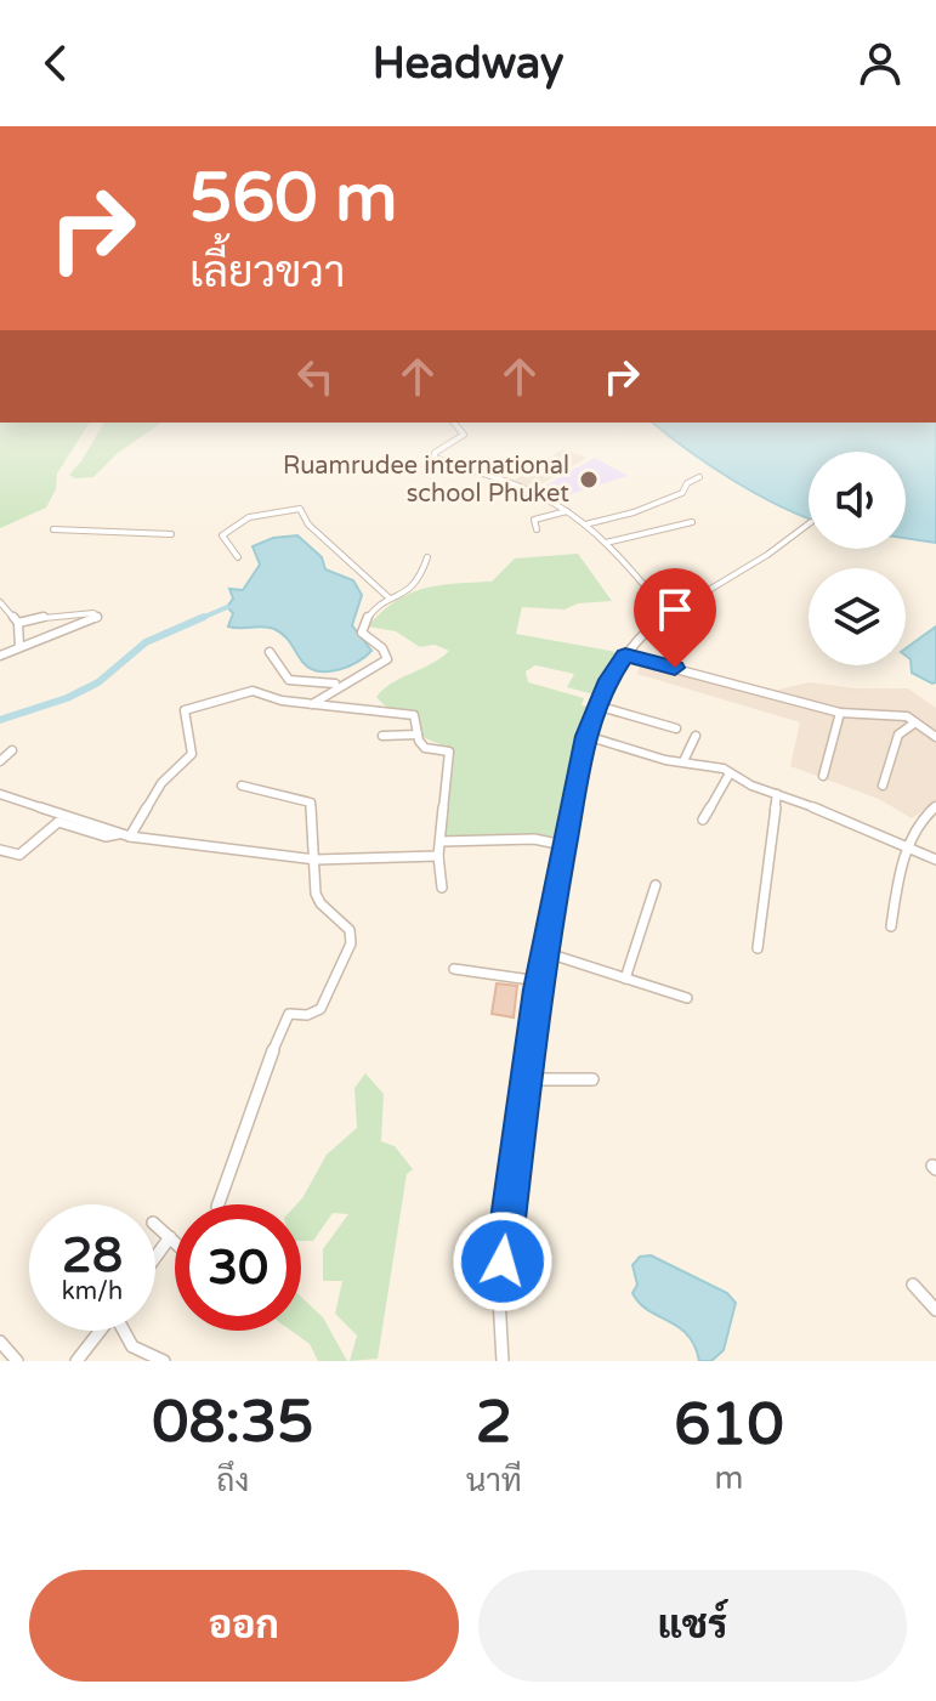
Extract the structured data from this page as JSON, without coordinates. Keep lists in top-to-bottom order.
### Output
{
  "places": ["Ruamrudee international school Phuket"],
  "page": {
    "header": "Headway",
    "turn": ["560 m", "เลี้ยวขวา"],
    "speed": "28 km/h",
    "limit": "30",
    "eta": [
      "08:35",
      "ถึง",
      "2",
      "นาที",
      "610",
      "m"
    ],
    "buttons": ["ออก", "แชร์"]
  }
}
